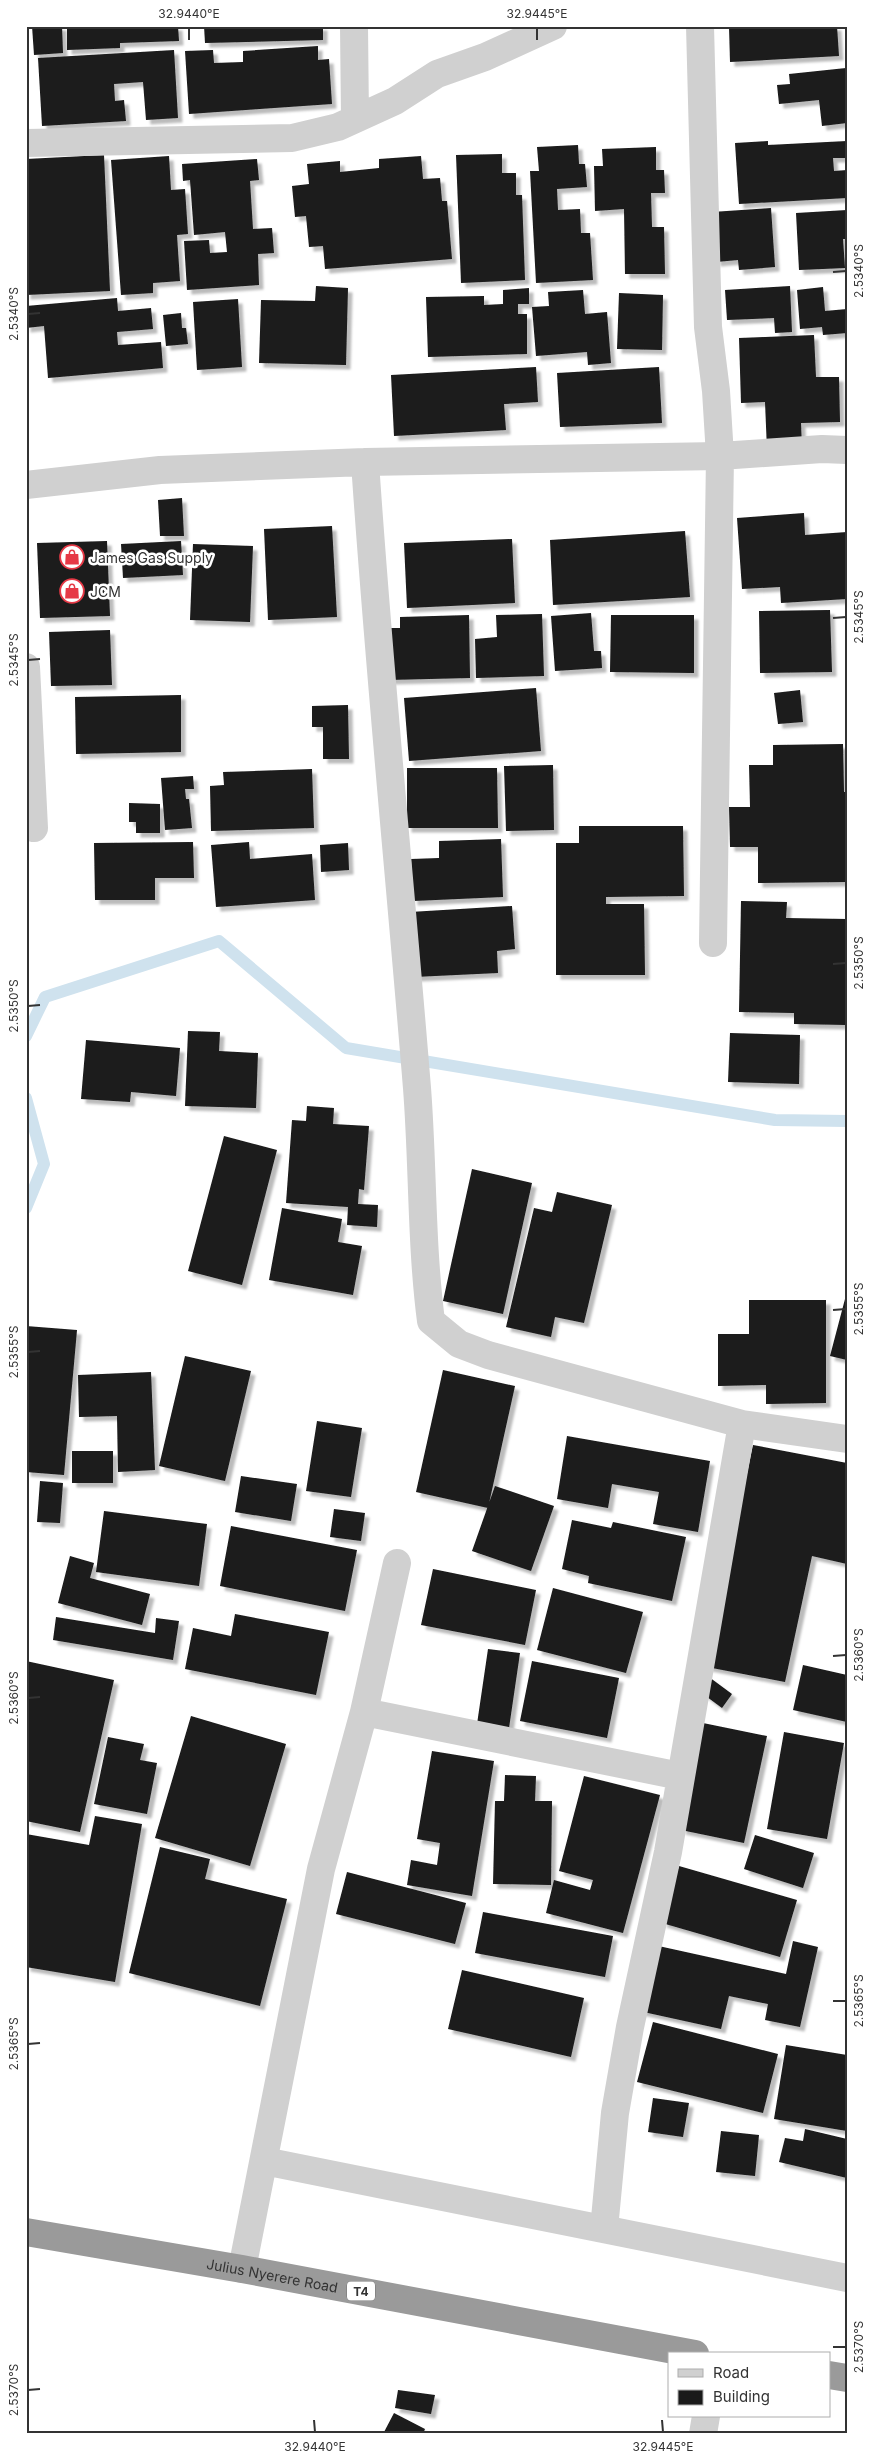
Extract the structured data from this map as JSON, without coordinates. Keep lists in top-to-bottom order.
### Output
{
  "streets": {
    "highway": ["Julius Nyerere Road", "T4"]
  },
  "places": {
    "shop": ["James Gas Supply", "JCM"]
  },
  "legend": ["Road", "Building"],
  "coordinates": [
    "32.9440°E",
    "32.9445°E",
    "2.5340°S",
    "2.5345°S",
    "2.5350°S",
    "2.5355°S",
    "2.5360°S",
    "2.5365°S",
    "2.5370°S"
  ]
}
